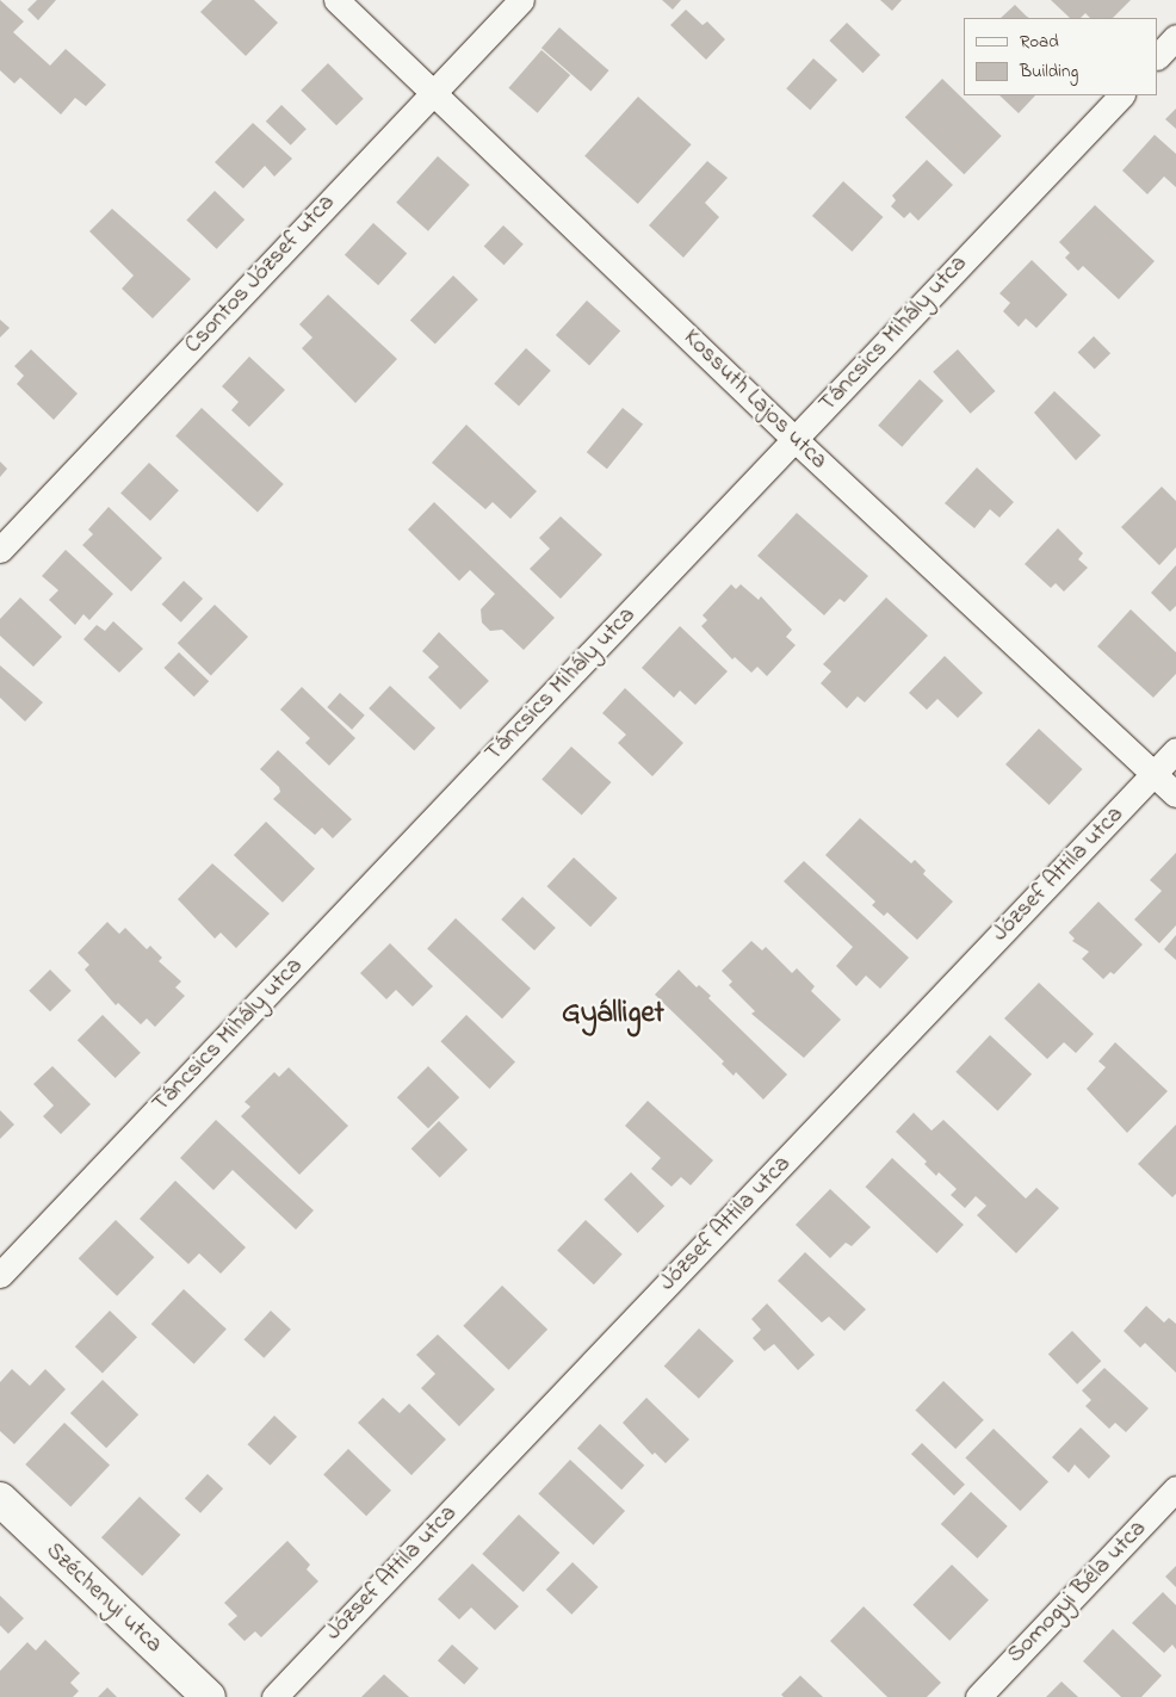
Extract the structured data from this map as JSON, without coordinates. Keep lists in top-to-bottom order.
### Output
{
  "streets": {
    "street": [
      "Csontos József utca",
      "Táncsics Mihály utca",
      "Kossuth Lajos utca",
      "József Attila utca",
      "Somogyi Béla utca",
      "Széchenyi utca"
    ]
  },
  "crossings": [
    ["Csontos József utca", "Kossuth Lajos utca"],
    ["Táncsics Mihály utca", "Kossuth Lajos utca"],
    ["Kossuth Lajos utca", "József Attila utca"]
  ],
  "districts": ["Gyálliget"],
  "legend": ["Road", "Building"]
}
